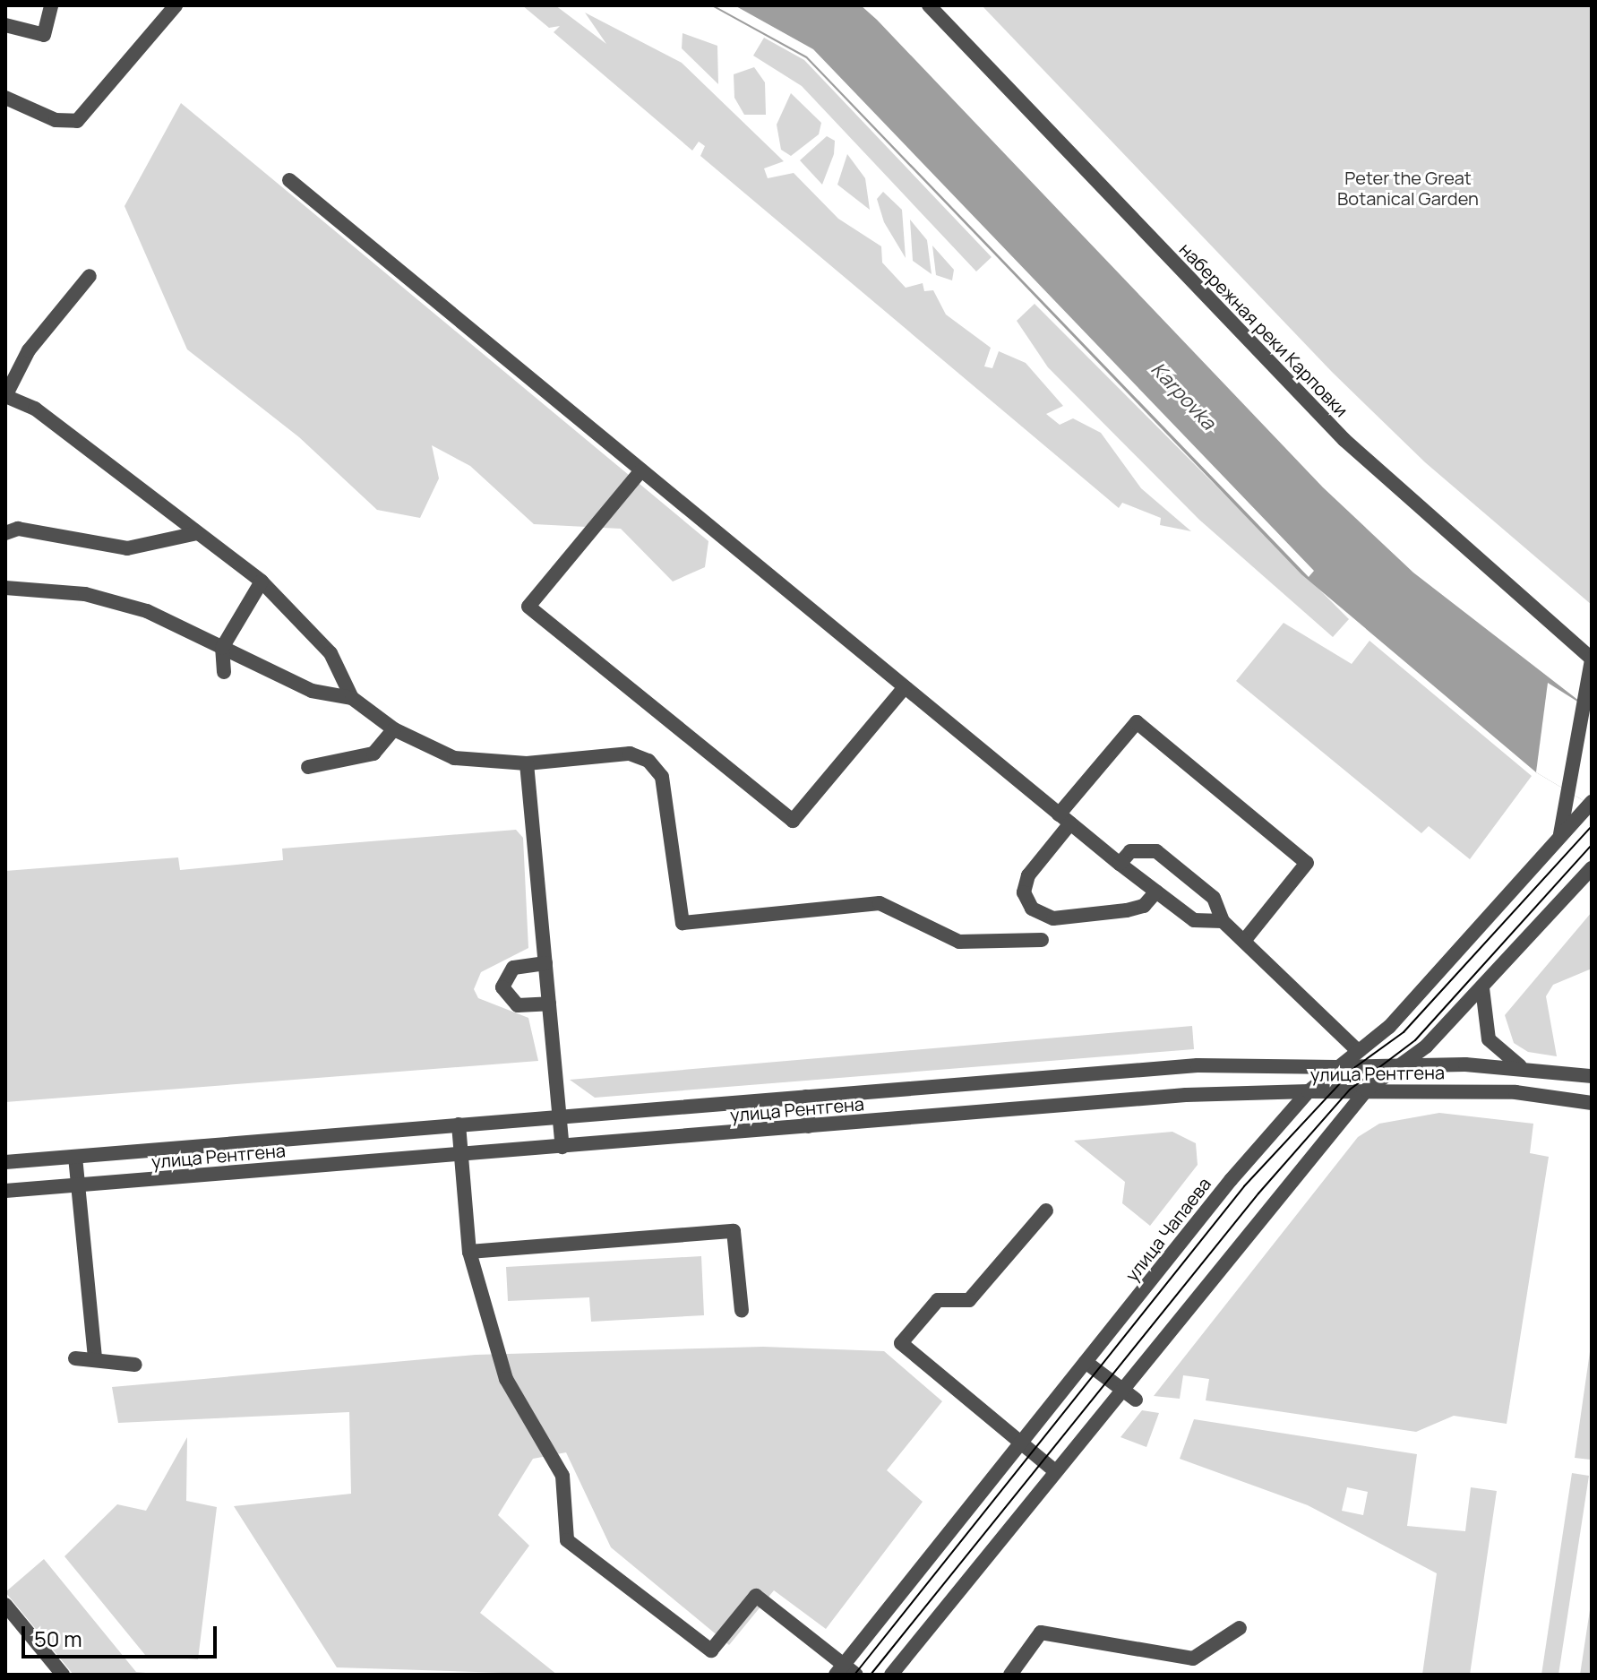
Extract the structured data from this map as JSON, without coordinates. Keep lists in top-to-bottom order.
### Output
{
  "streets": {
    "street": ["набережная реки Карповки", "улица Рентгена", "улица Чапаева"]
  },
  "crossings": [
    ["набережная реки Карповки", "улица Чапаева"],
    ["улица Рентгена", "улица Чапаева"]
  ],
  "water": ["Karpovka"],
  "parks": ["Peter the Great Botanical Garden"],
  "scale_bar": "50 m"
}
